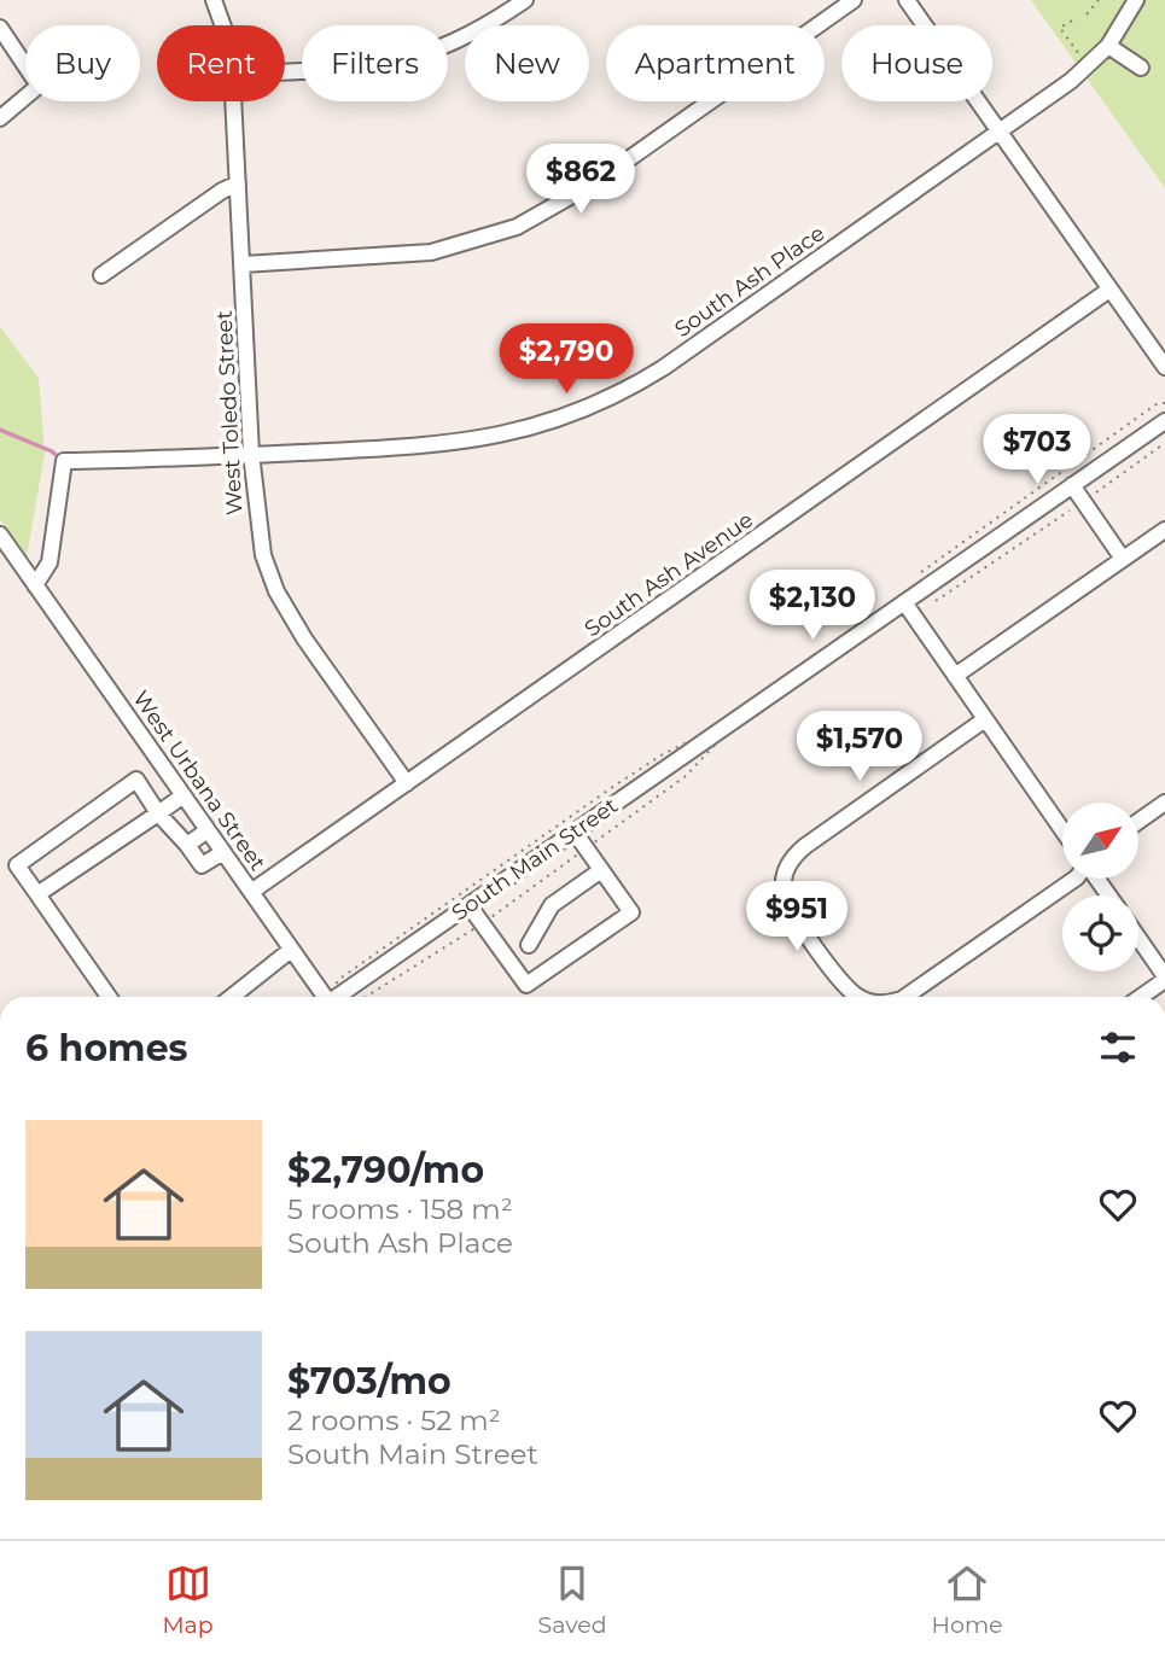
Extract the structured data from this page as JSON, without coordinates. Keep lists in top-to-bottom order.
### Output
{
  "streets": {
    "street": [
      "South Ash Place",
      "West Toledo Street",
      "South Ash Avenue",
      "West Urbana Street",
      "South Main Street"
    ]
  },
  "crossings": [
    ["South Ash Place", "West Toledo Street"],
    ["South Ash Place", "West Urbana Street"],
    ["West Toledo Street", "South Ash Avenue"],
    ["South Ash Avenue", "West Urbana Street"]
  ],
  "north": "top right",
  "page": {
    "chip": [
      "Buy",
      "Rent",
      "Filters",
      "New",
      "Apartment",
      "House"
    ],
    "price": [
      "$862",
      "$2,790",
      "$703",
      "$2,130",
      "$1,570",
      "$951"
    ],
    "heading": "6 homes",
    "list": [
      {
        "name": "$2,790/mo",
        "note": "5 rooms · 158 m² · South Ash Place"
      },
      {
        "name": "$703/mo",
        "note": "2 rooms · 52 m² · South Main Street"
      }
    ],
    "tabs": ["Map", "Saved", "Home"]
  }
}
